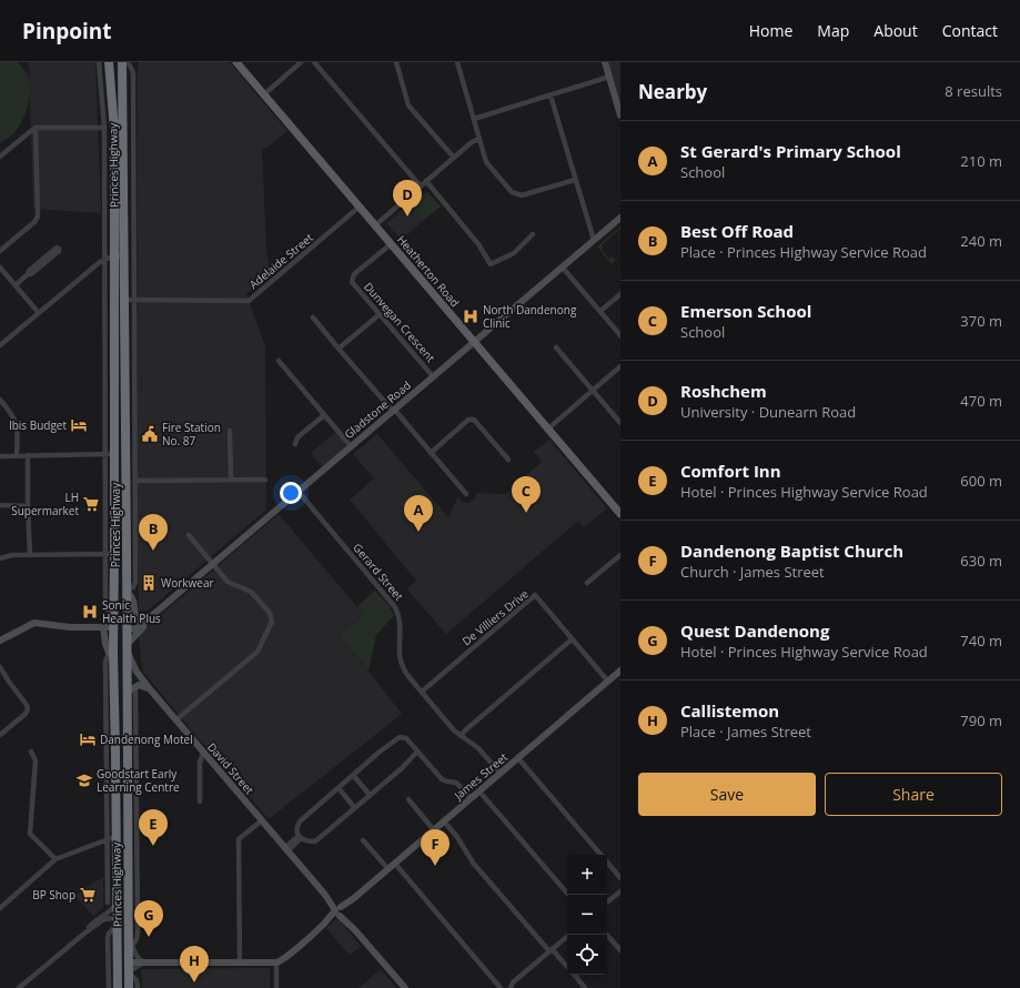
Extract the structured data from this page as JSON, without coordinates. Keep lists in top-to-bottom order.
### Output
{
  "streets": {
    "highway": ["Princes Highway"],
    "main road": [
      "Heatherton Road",
      "Gladstone Road",
      "David Street",
      "James Street"
    ],
    "street": [
      "Adelaide Street",
      "Dunvegan Crescent",
      "Gerard Street",
      "De Villiers Drive"
    ]
  },
  "crossings": [
    ["Princes Highway", "Adelaide Street"],
    ["Princes Highway", "Gladstone Road"],
    ["Princes Highway", "David Street"],
    ["Adelaide Street", "Heatherton Road"],
    ["Heatherton Road", "Dunvegan Crescent"],
    ["Heatherton Road", "Gladstone Road"],
    ["Dunvegan Crescent", "Gladstone Road"],
    ["Gladstone Road", "Gerard Street"],
    ["Gerard Street", "De Villiers Drive"],
    ["Gerard Street", "James Street"],
    ["De Villiers Drive", "James Street"],
    ["David Street", "James Street"]
  ],
  "places": {
    "hospital": ["North Dandenong Clinic", "Sonic Health Plus"],
    "hotel": ["Ibis Budget", "Dandenong Motel"],
    "public building": ["Fire Station No. 87"],
    "supermarket": ["LH Supermarket", "BP Shop"],
    "building": ["Workwear"],
    "school or university": ["Goodstart Early Learning Centre"]
  },
  "page": {
    "header": "Pinpoint",
    "nav": [
      "Home",
      "Map",
      "About",
      "Contact"
    ],
    "heading": ["Nearby", "8 results"],
    "list": [
      {
        "mark": "A",
        "name": "St Gerard's Primary School",
        "note": "School",
        "value": "210 m"
      },
      {
        "mark": "B",
        "name": "Best Off Road",
        "note": "Place · Princes Highway Service Road",
        "value": "240 m"
      },
      {
        "mark": "C",
        "name": "Emerson School",
        "note": "School",
        "value": "370 m"
      },
      {
        "mark": "D",
        "name": "Roshchem",
        "note": "University · Dunearn Road",
        "value": "470 m"
      },
      {
        "mark": "E",
        "name": "Comfort Inn",
        "note": "Hotel · Princes Highway Service Road",
        "value": "600 m"
      },
      {
        "mark": "F",
        "name": "Dandenong Baptist Church",
        "note": "Church · James Street",
        "value": "630 m"
      },
      {
        "mark": "G",
        "name": "Quest Dandenong",
        "note": "Hotel · Princes Highway Service Road",
        "value": "740 m"
      },
      {
        "mark": "H",
        "name": "Callistemon",
        "note": "Place · James Street",
        "value": "790 m"
      }
    ],
    "pins": [
      "D",
      "C",
      "A",
      "B",
      "E",
      "F",
      "G",
      "H"
    ],
    "buttons": ["Save", "Share"],
    "map_buttons": ["+", "−"]
  }
}
